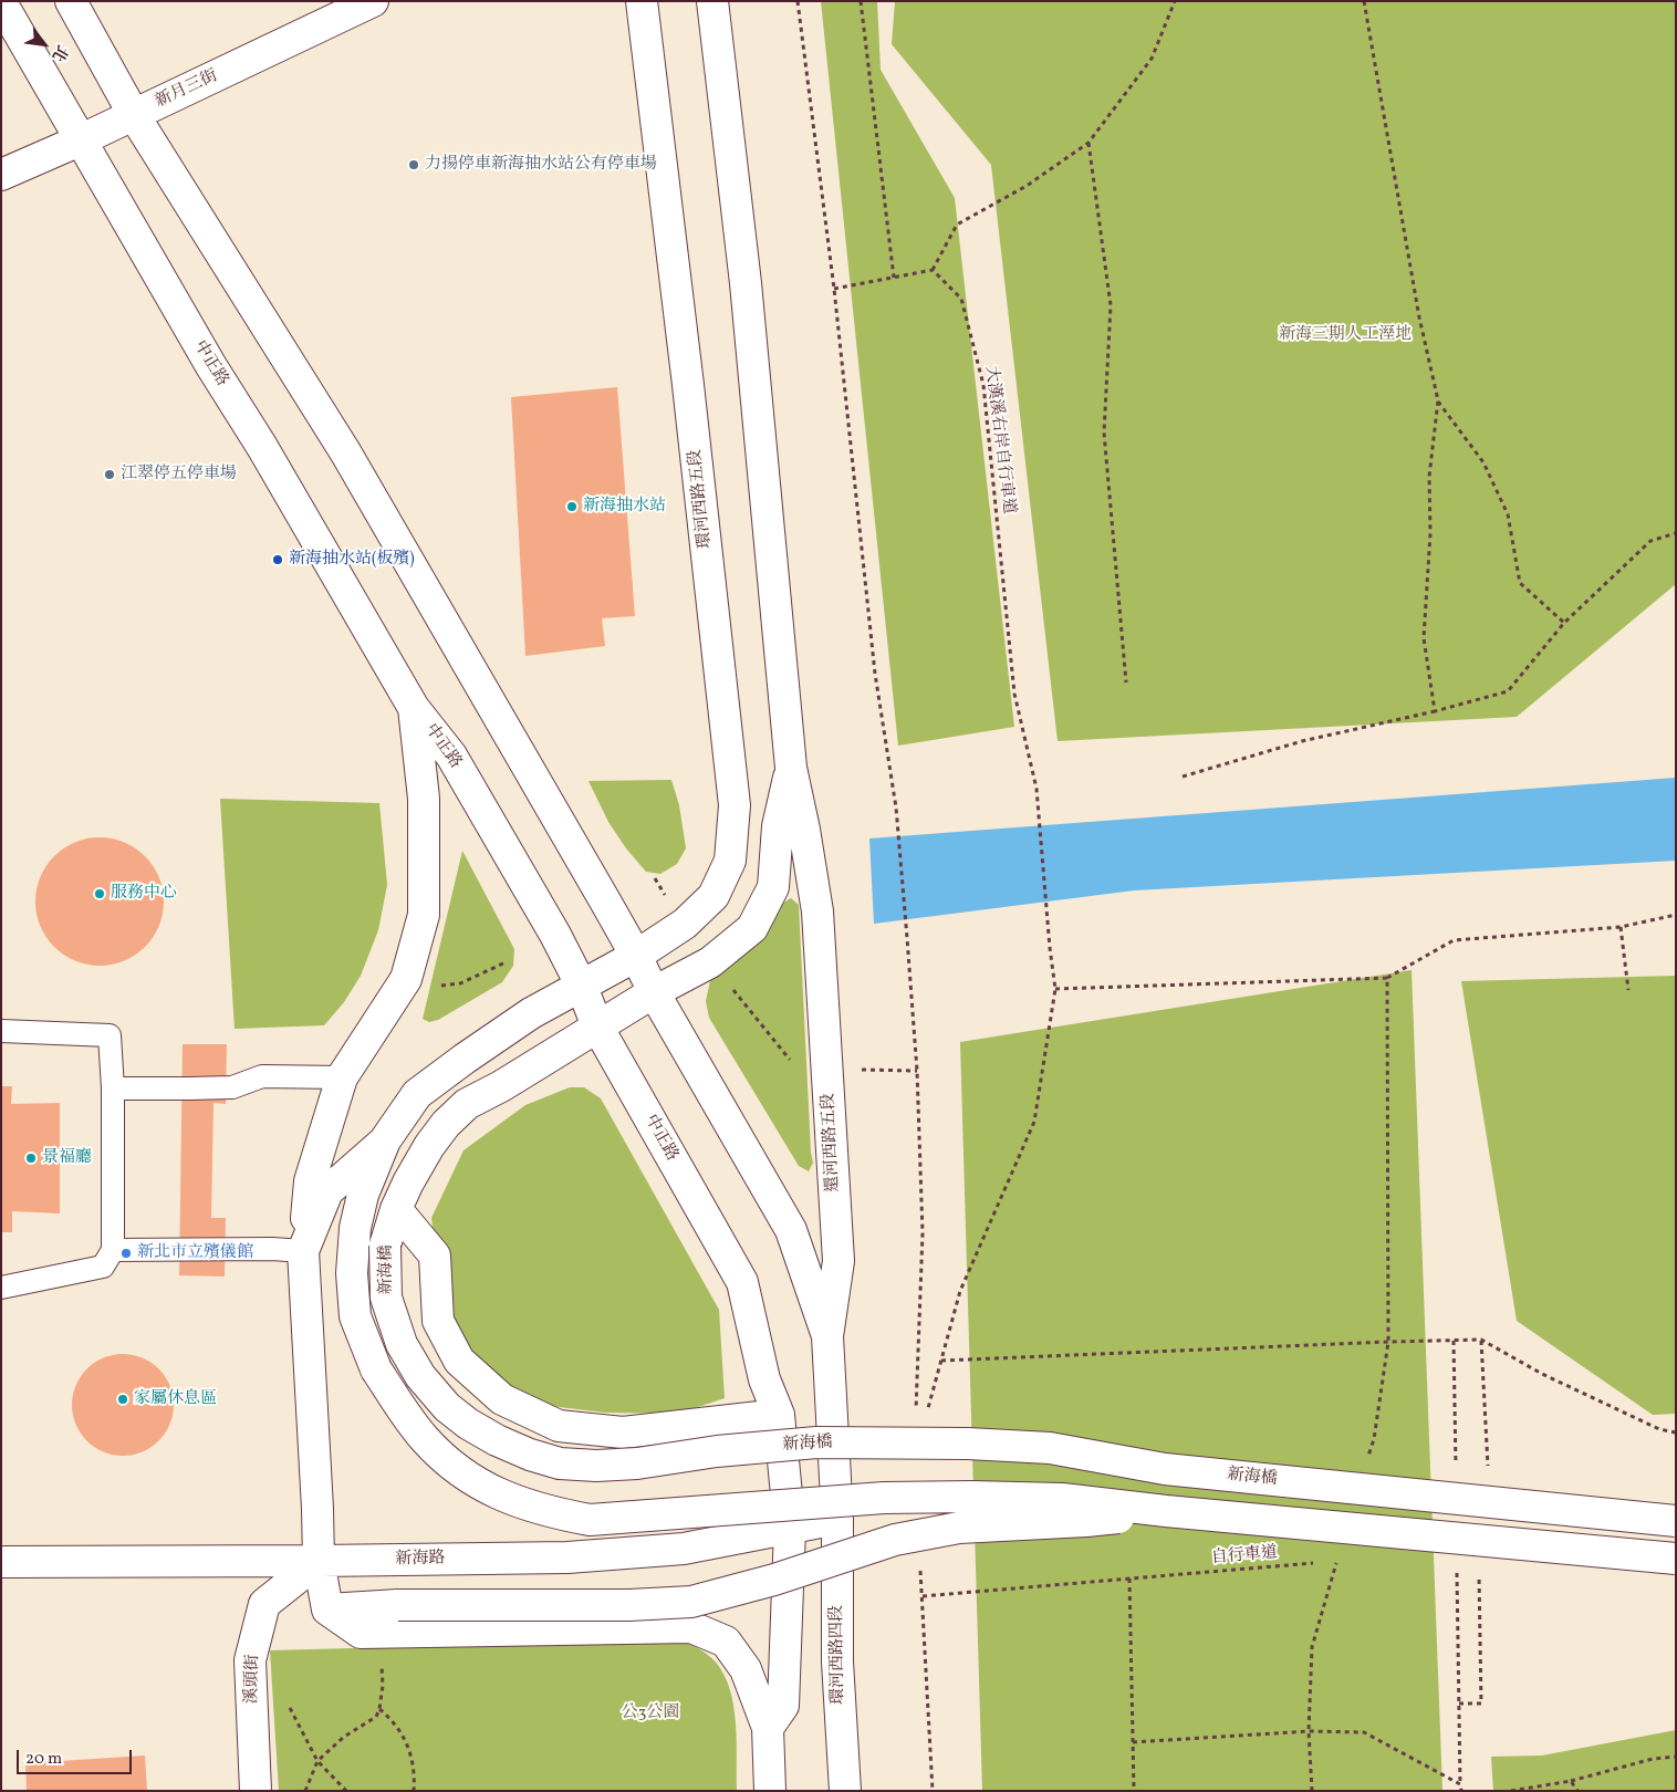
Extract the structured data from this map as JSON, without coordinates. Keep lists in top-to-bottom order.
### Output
{
  "streets": {
    "main road": [
      "新月三街",
      "中正路",
      "環河西路五段",
      "還河西路五段",
      "新海橋",
      "新海路",
      "環河西路四段",
      "溪頭街"
    ],
    "path": ["大漢溪右岸自行車道", "自行車道"]
  },
  "crossings": [
    ["新月三街", "中正路"],
    ["中正路", "環河西路五段"],
    ["中正路", "新海橋"],
    ["中正路", "新海路"],
    ["還河西路五段", "新海橋"],
    ["還河西路五段", "新海路"],
    ["還河西路五段", "環河西路四段"],
    ["新海路", "環河西路四段"],
    ["新海路", "溪頭街"]
  ],
  "parks": ["新海三期人工溼地", "公3公園"],
  "places": [
    "力揚停車新海抽水站公有停車場",
    "江翠停五停車場",
    "新海抽水站",
    "新海抽水站(板殯)",
    "服務中心",
    "景福廳",
    "新北市立殯儀館",
    "家屬休息區"
  ],
  "scale_bar": "20 m",
  "north": "bottom right"
}
